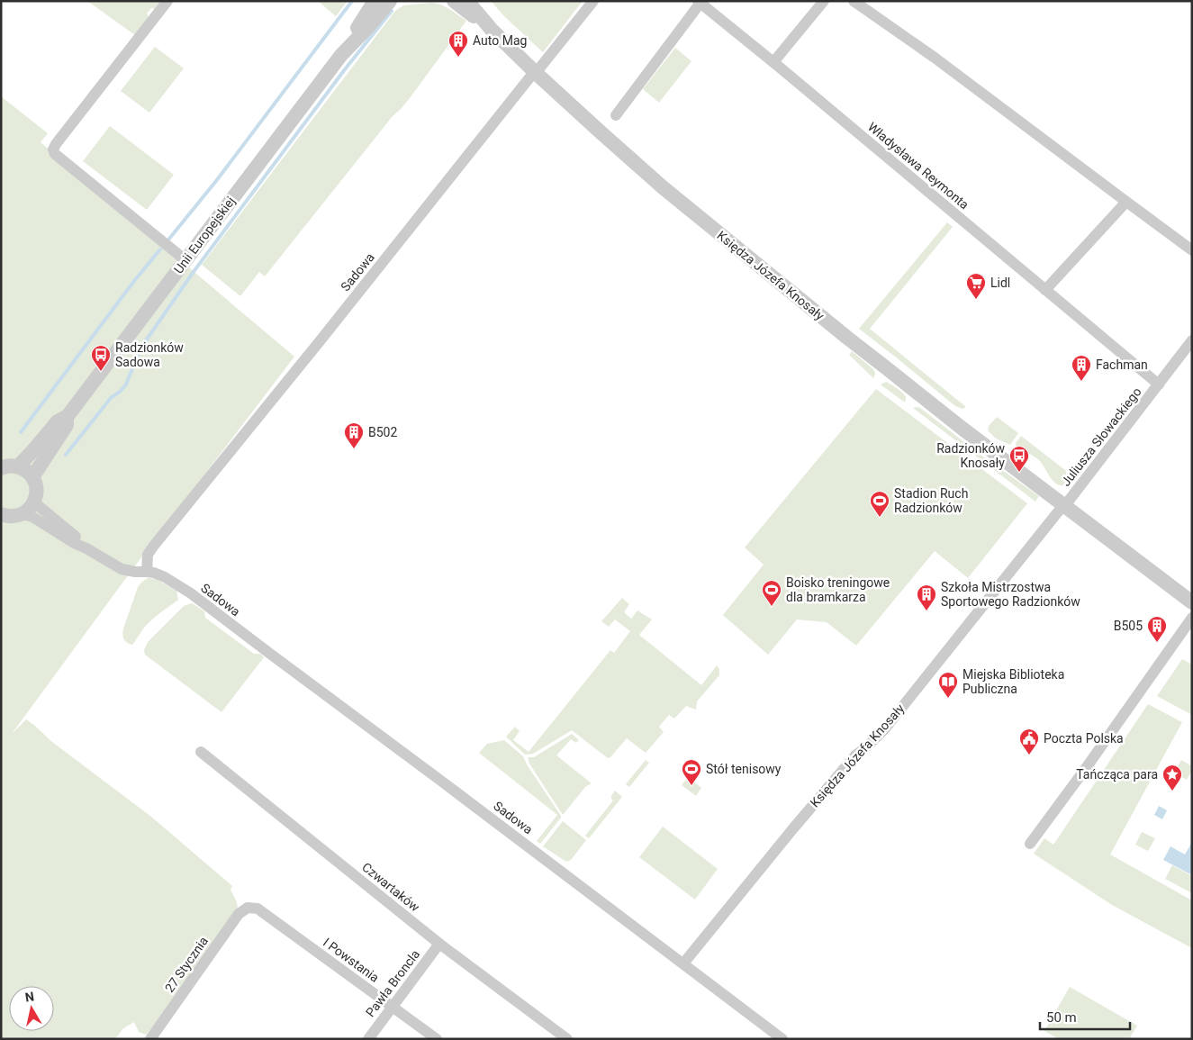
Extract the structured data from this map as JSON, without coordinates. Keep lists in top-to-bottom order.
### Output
{
  "streets": {
    "street": [
      "Władysława Reymonta",
      "Unii Europejskiej",
      "Sadowa",
      "Księdza Józefa Knosały",
      "Juliusza Słowackiego",
      "Czwartaków",
      "I Powstania",
      "27 Stycznia",
      "Pawła Broncla"
    ]
  },
  "crossings": [
    ["Władysława Reymonta", "Juliusza Słowackiego"],
    ["Sadowa", "Księdza Józefa Knosały"],
    ["Księdza Józefa Knosały", "Juliusza Słowackiego"],
    ["Czwartaków", "Pawła Broncla"],
    ["I Powstania", "27 Stycznia"],
    ["I Powstania", "Pawła Broncla"]
  ],
  "places": {
    "building": [
      "Auto Mag",
      "Fachman",
      "B502",
      "Szkoła Mistrzostwa Sportowego Radzionków",
      "B505"
    ],
    "supermarket": ["Lidl"],
    "bus stop": ["Radzionków Sadowa", "Radzionków Knosały"],
    "sports": ["Stadion Ruch Radzionków", "Boisko treningowe dla bramkarza", "Stół tenisowy"],
    "library": ["Miejska Biblioteka Publiczna"],
    "public building": ["Poczta Polska"],
    "place": ["Tańcząca para"]
  },
  "scale_bar": "50 m",
  "north": "top"
}
